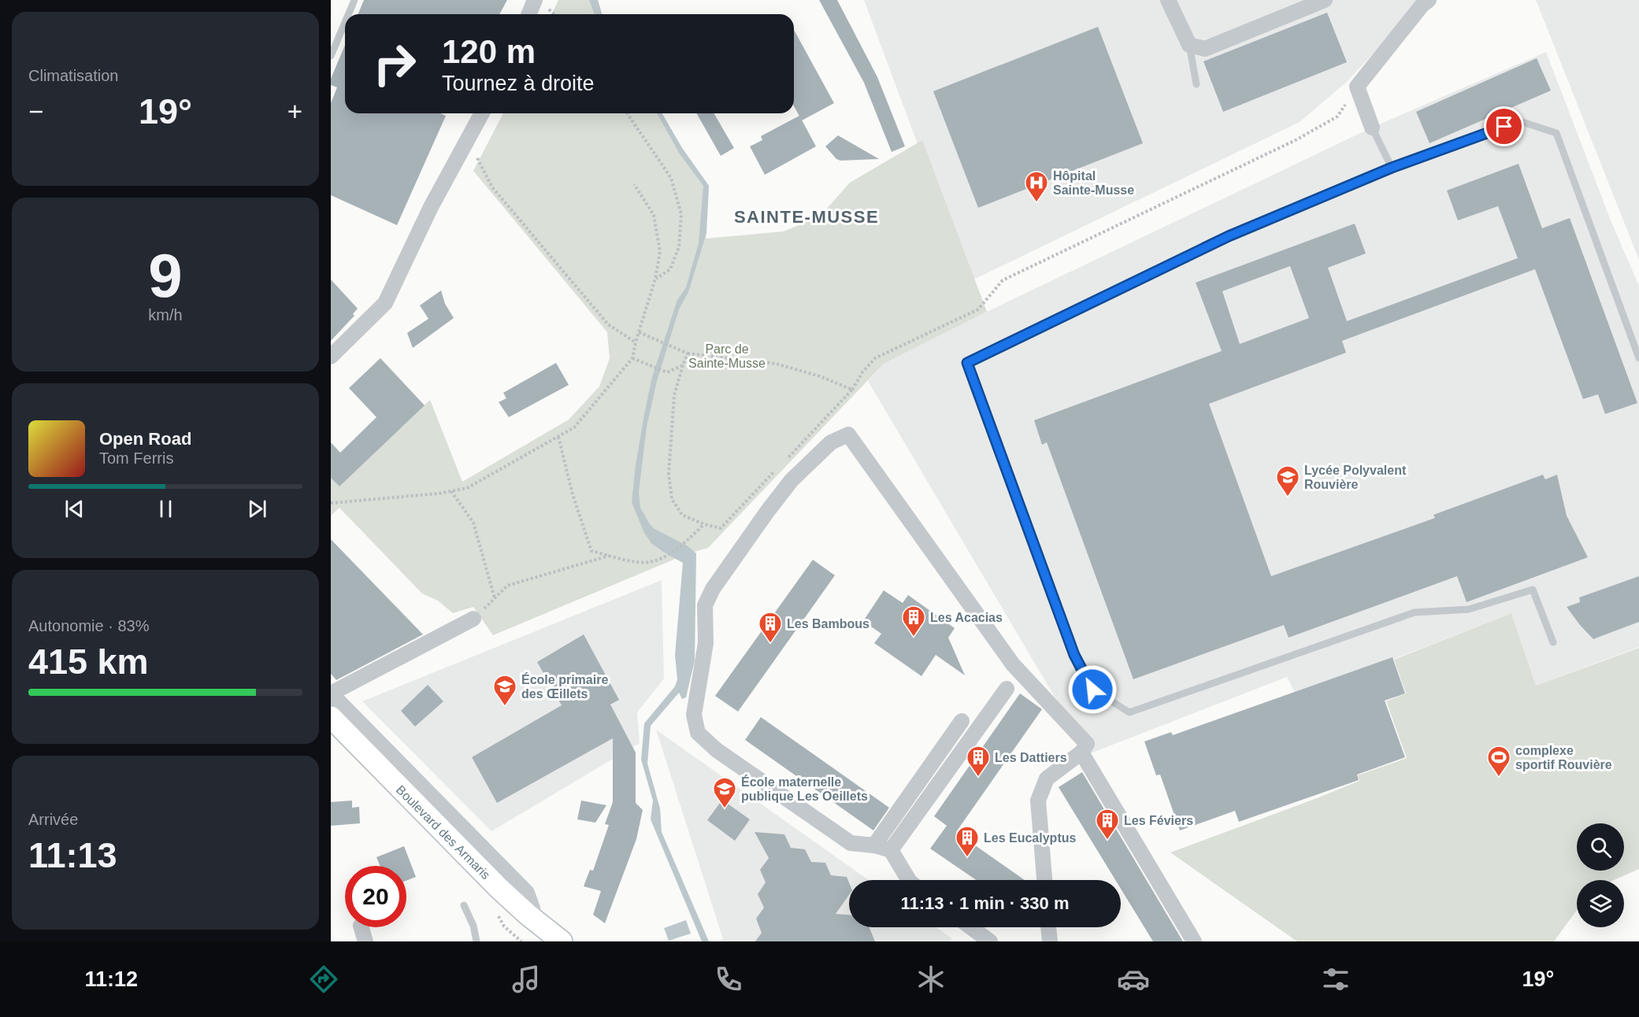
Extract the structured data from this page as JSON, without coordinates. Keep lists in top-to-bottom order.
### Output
{
  "streets": {
    "main road": ["Boulevard des Armaris"]
  },
  "districts": ["SAINTE-MUSSE"],
  "parks": ["Parc de Sainte-Musse"],
  "places": {
    "hospital": ["Hôpital Sainte-Musse"],
    "school or university": ["Lycée Polyvalent Rouvière", "École primaire des Œillets", "École maternelle publique Les Oeillets"],
    "building": [
      "Les Acacias",
      "Les Bambous",
      "Les Dattiers",
      "Les Féviers",
      "Les Eucalyptus"
    ],
    "sports": ["complexe sportif Rouvière"]
  },
  "page": {
    "tile": [
      "Climatisation",
      ["9", "km/h"],
      ["Autonomie · 83%", "415 km"],
      ["Arrivée", "11:13"]
    ],
    "turn": ["120 m", "Tournez à droite"],
    "heat": ["−", "19°", "+"],
    "song": ["Open Road", "Tom Ferris"],
    "limit": "20",
    "trip": "11:13 · 1 min · 330 m",
    "tabs": ["11:12", "19°"]
  }
}
